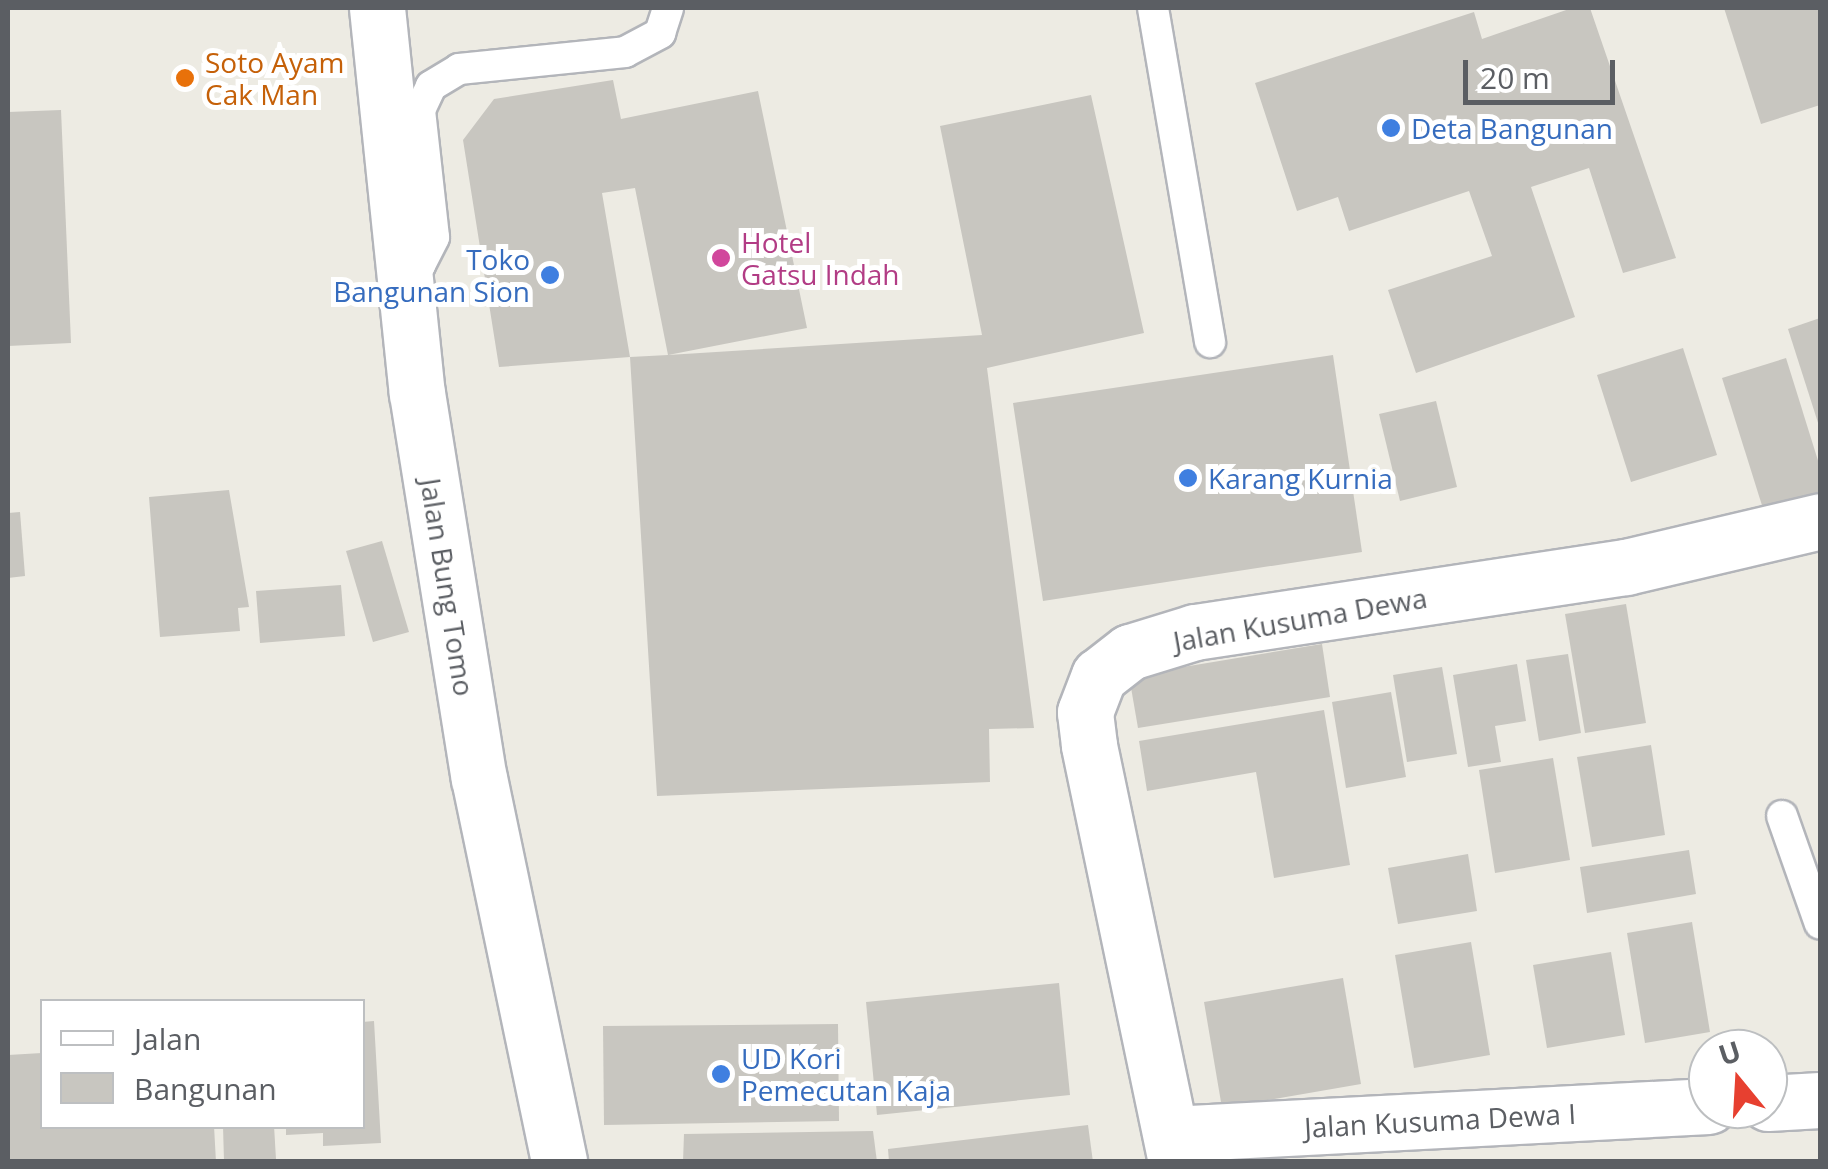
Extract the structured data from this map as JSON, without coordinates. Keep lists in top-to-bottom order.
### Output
{
  "streets": {
    "street": ["Jalan Bung Tomo", "Jalan Kusuma Dewa", "Jalan Kusuma Dewa I"]
  },
  "crossings": [
    ["Jalan Kusuma Dewa", "Jalan Kusuma Dewa I"]
  ],
  "places": [
    "Soto Ayam Cak Man",
    "Deta Bangunan",
    "Hotel Gatsu Indah",
    "Toko Bangunan Sion",
    "Karang Kurnia",
    "UD Kori Pemecutan Kaja"
  ],
  "legend": ["Jalan", "Bangunan"],
  "scale_bar": "20 m",
  "north": "top"
}
